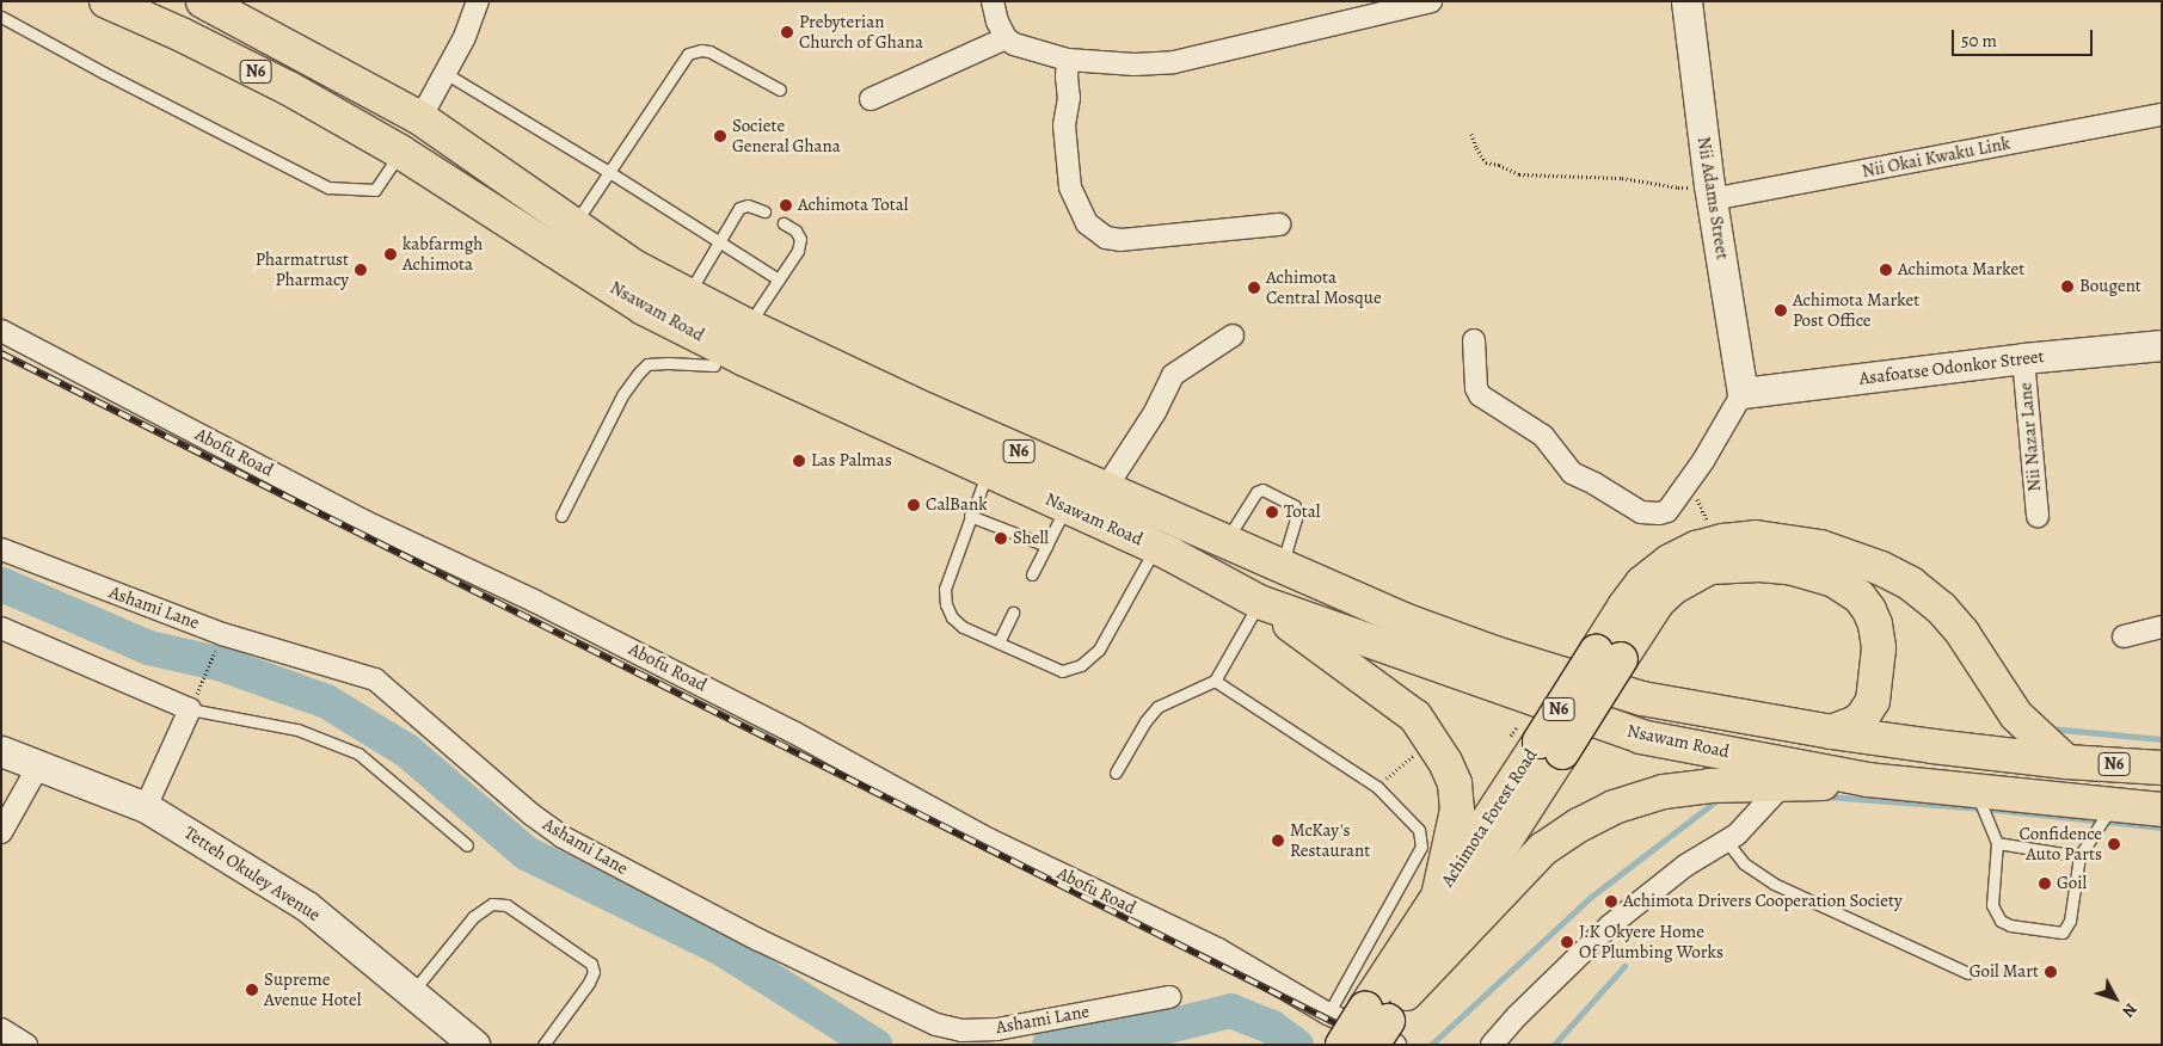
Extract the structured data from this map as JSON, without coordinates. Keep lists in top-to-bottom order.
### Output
{
  "streets": {
    "main road": ["N6", "Nsawam Road", "Achimota Forest Road"],
    "street": [
      "Nii Okai Kwaku Link",
      "Nii Adams Street",
      "Asafoatse Odonkor Street",
      "Nii Nazar Lane",
      "Abofu Road",
      "Ashami Lane",
      "Tetteh Okuley Avenue"
    ]
  },
  "crossings": [
    ["Nii Okai Kwaku Link", "Nii Adams Street"],
    ["Nii Adams Street", "Asafoatse Odonkor Street"],
    ["Nsawam Road", "Achimota Forest Road"],
    ["Asafoatse Odonkor Street", "Nii Nazar Lane"],
    ["Abofu Road", "Achimota Forest Road"]
  ],
  "places": [
    "Prebyterian Church of Ghana",
    "Societe General Ghana",
    "Achimota Total",
    "kabfarmgh Achimota",
    "Pharmatrust Pharmacy",
    "Achimota Market",
    "Bougent",
    "Achimota Central Mosque",
    "Achimota Market Post Office",
    "Las Palmas",
    "CalBank",
    "Total",
    "Shell",
    "McKay's Restaurant",
    "Confidence Auto Parts",
    "Goil",
    "Achimota Drivers Cooperation Society",
    "J.K Okyere Home Of Plumbing Works",
    "Goil Mart",
    "Supreme Avenue Hotel"
  ],
  "scale_bar": "50 m",
  "north": "bottom right"
}
